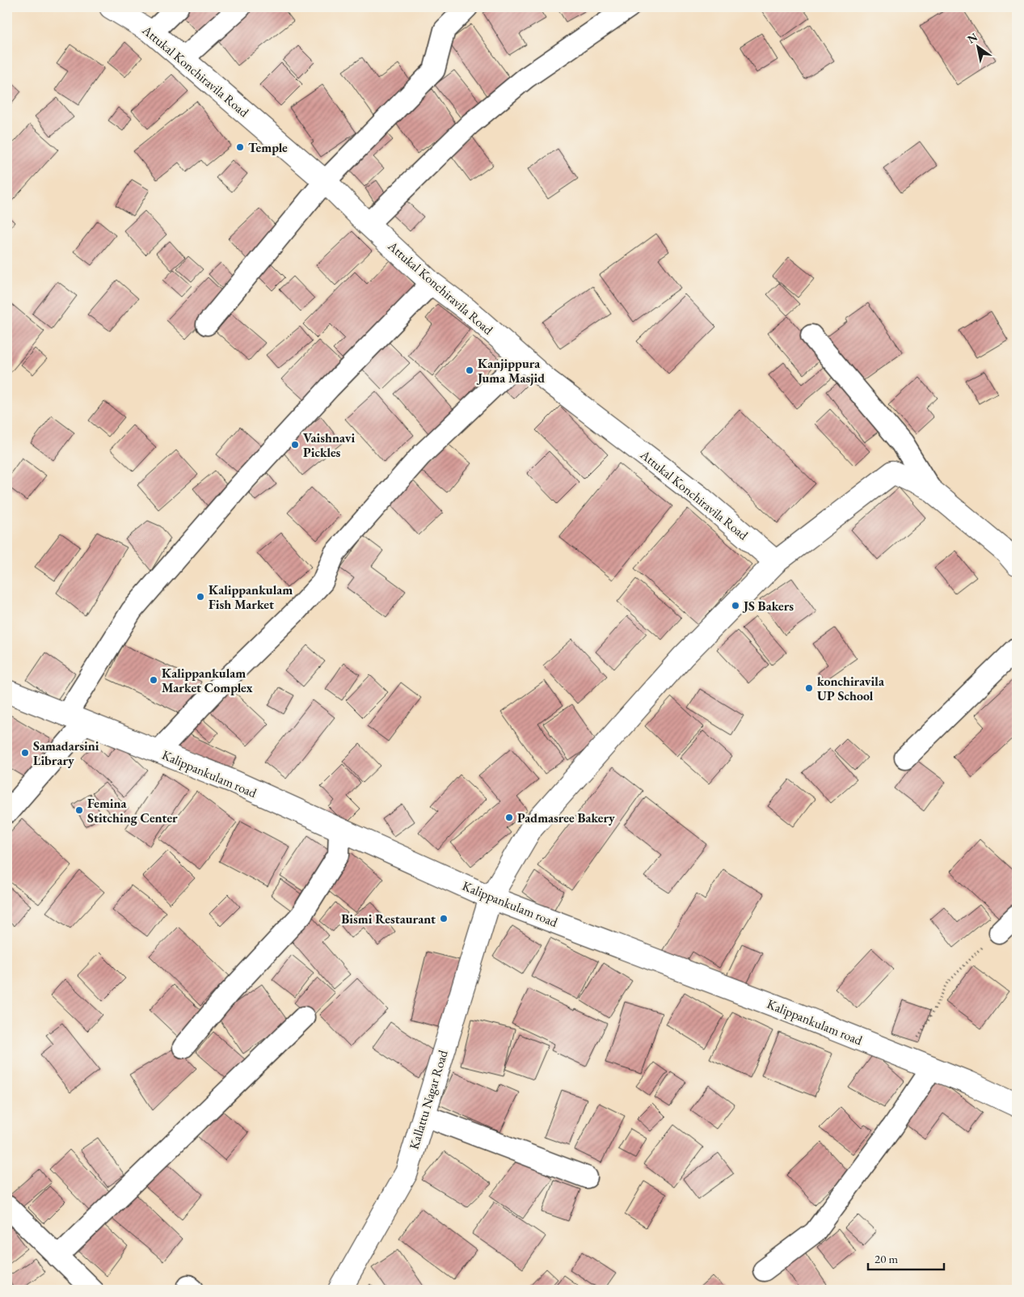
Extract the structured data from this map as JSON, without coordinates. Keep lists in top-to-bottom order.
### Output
{
  "streets": {
    "street": ["Attukal Konchiravila Road", "Kalippankulam road", "Kallattu Nagar Road"]
  },
  "crossings": [
    ["Attukal Konchiravila Road", "Kallattu Nagar Road"],
    ["Kalippankulam road", "Kallattu Nagar Road"]
  ],
  "places": [
    "Temple",
    "Kanjippura Juma Masjid",
    "Vaishnavi Pickles",
    "Kalippankulam Fish Market",
    "JS Bakers",
    "Kalippankulam Market Complex",
    "konchiravila UP School",
    "Samadarsini Library",
    "Femina Stitching Center",
    "Padmasree Bakery",
    "Bismi Restaurant"
  ],
  "scale_bar": "20 m",
  "north": "top left"
}
